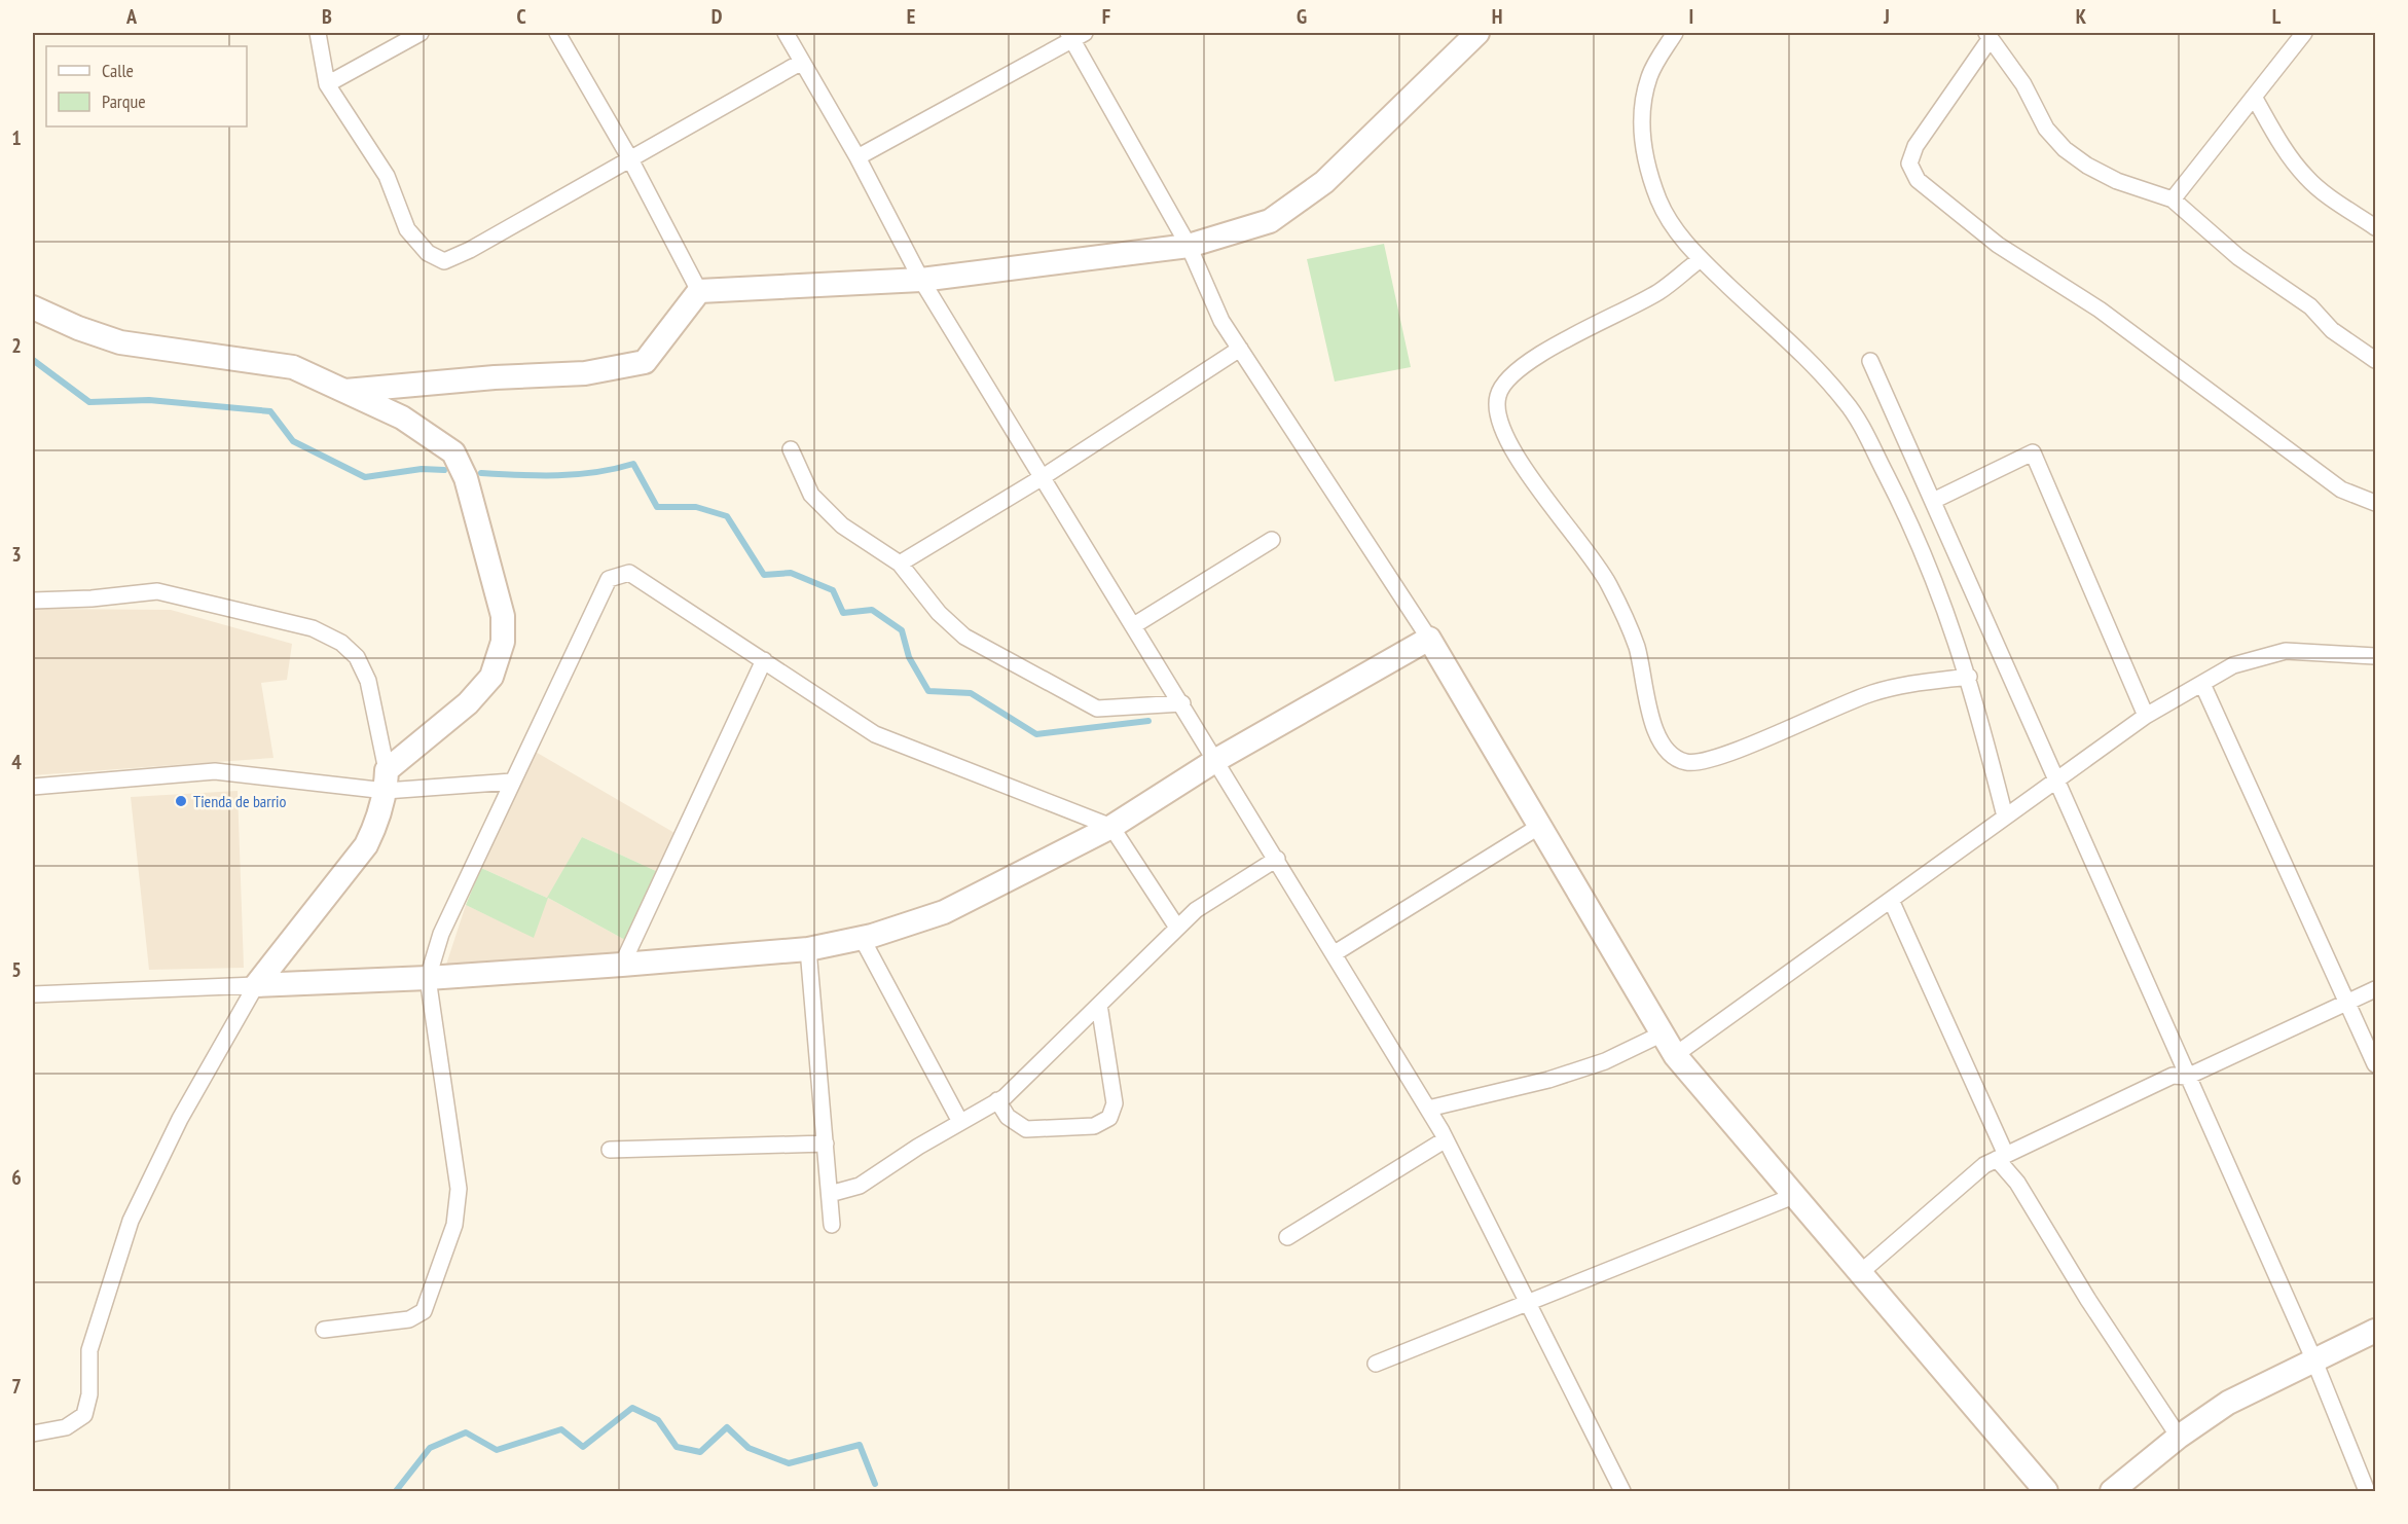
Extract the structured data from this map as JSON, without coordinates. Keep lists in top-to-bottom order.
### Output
{
  "places": ["Tienda de barrio"],
  "legend": ["Calle", "Parque"],
  "grid": {
    "columns": [
      "A",
      "B",
      "C",
      "D",
      "E",
      "F",
      "G",
      "H",
      "I",
      "J",
      "K",
      "L"
    ],
    "rows": [
      "1",
      "2",
      "3",
      "4",
      "5",
      "6",
      "7"
    ]
  }
}
